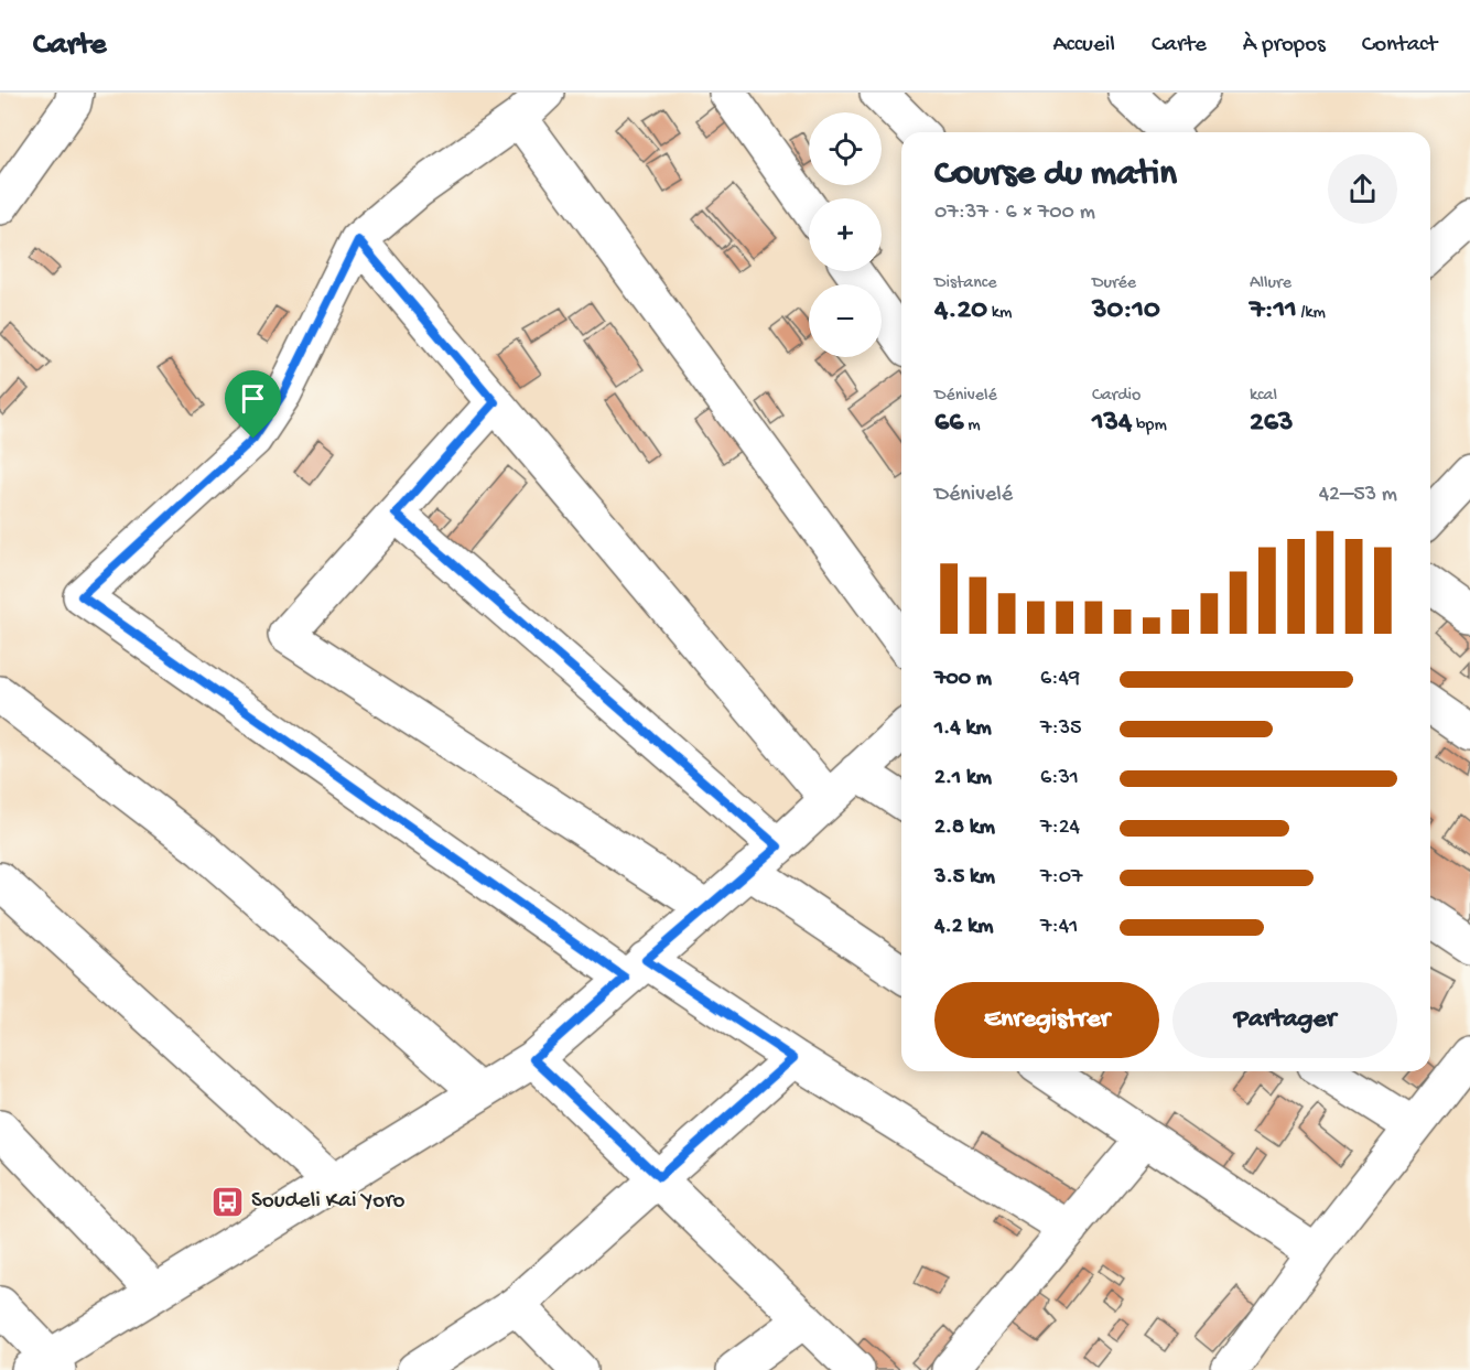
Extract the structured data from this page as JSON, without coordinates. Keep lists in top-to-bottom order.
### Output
{
  "places": {
    "bus stop": ["Soudeli Kai Yoro"]
  },
  "page": {
    "header": "Carte",
    "nav": [
      "Accueil",
      "Carte",
      "À propos",
      "Contact"
    ],
    "map_buttons": ["+", "−"],
    "heading": ["Course du matin", "07:37 · 6 × 700 m"],
    "stats": [
      ["Distance", "4.20 km"],
      ["Durée", "30:10"],
      ["Allure", "7:11 /km"],
      ["Dénivelé", "66 m"],
      ["Cardio", "134 bpm"],
      ["kcal", "263"]
    ],
    "chart": ["Dénivelé", "42–53 m"],
    "list": [
      {
        "name": "700 m",
        "note": "6:49"
      },
      {
        "name": "1.4 km",
        "note": "7:35"
      },
      {
        "name": "2.1 km",
        "note": "6:31"
      },
      {
        "name": "2.8 km",
        "note": "7:24"
      },
      {
        "name": "3.5 km",
        "note": "7:07"
      },
      {
        "name": "4.2 km",
        "note": "7:41"
      }
    ],
    "buttons": ["Enregistrer", "Partager"]
  }
}
